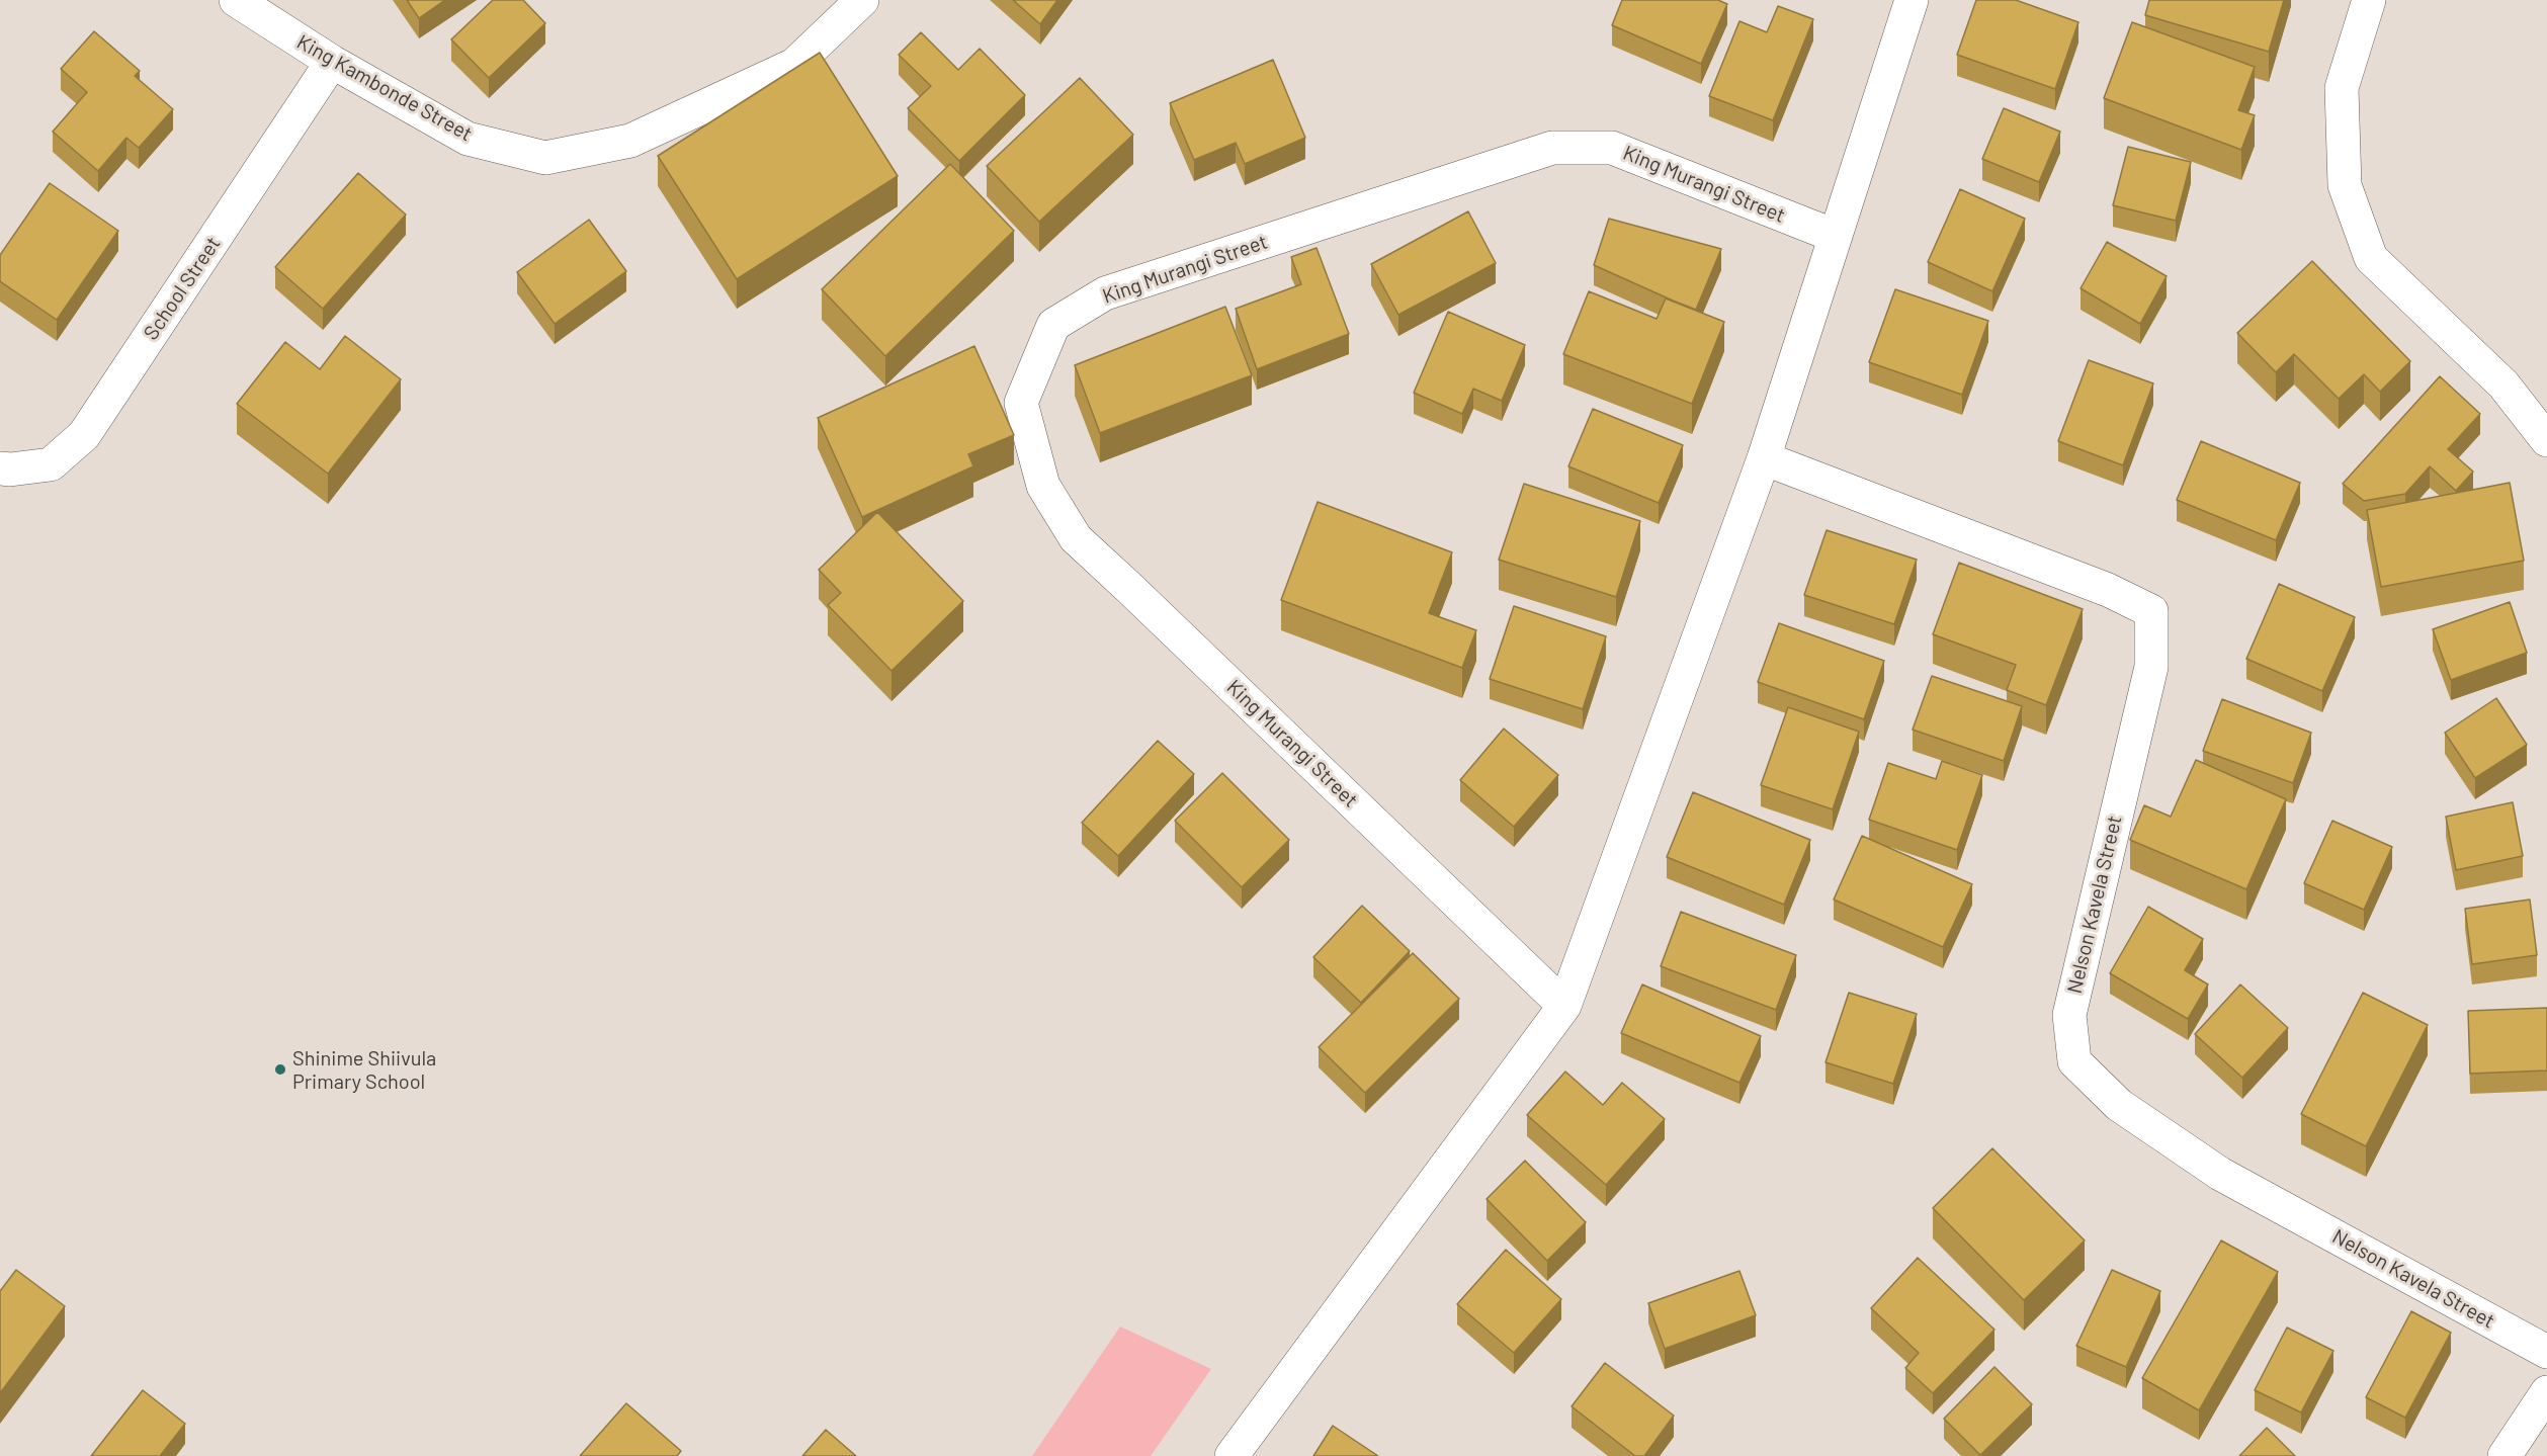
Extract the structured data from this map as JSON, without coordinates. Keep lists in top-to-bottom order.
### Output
{
  "streets": {
    "street": [
      "King Kambonde Street",
      "King Murangi Street",
      "School Street",
      "Nelson Kavela Street"
    ]
  },
  "crossings": [
    ["King Kambonde Street", "School Street"]
  ],
  "places": ["Shinime Shiivula Primary School"]
}
